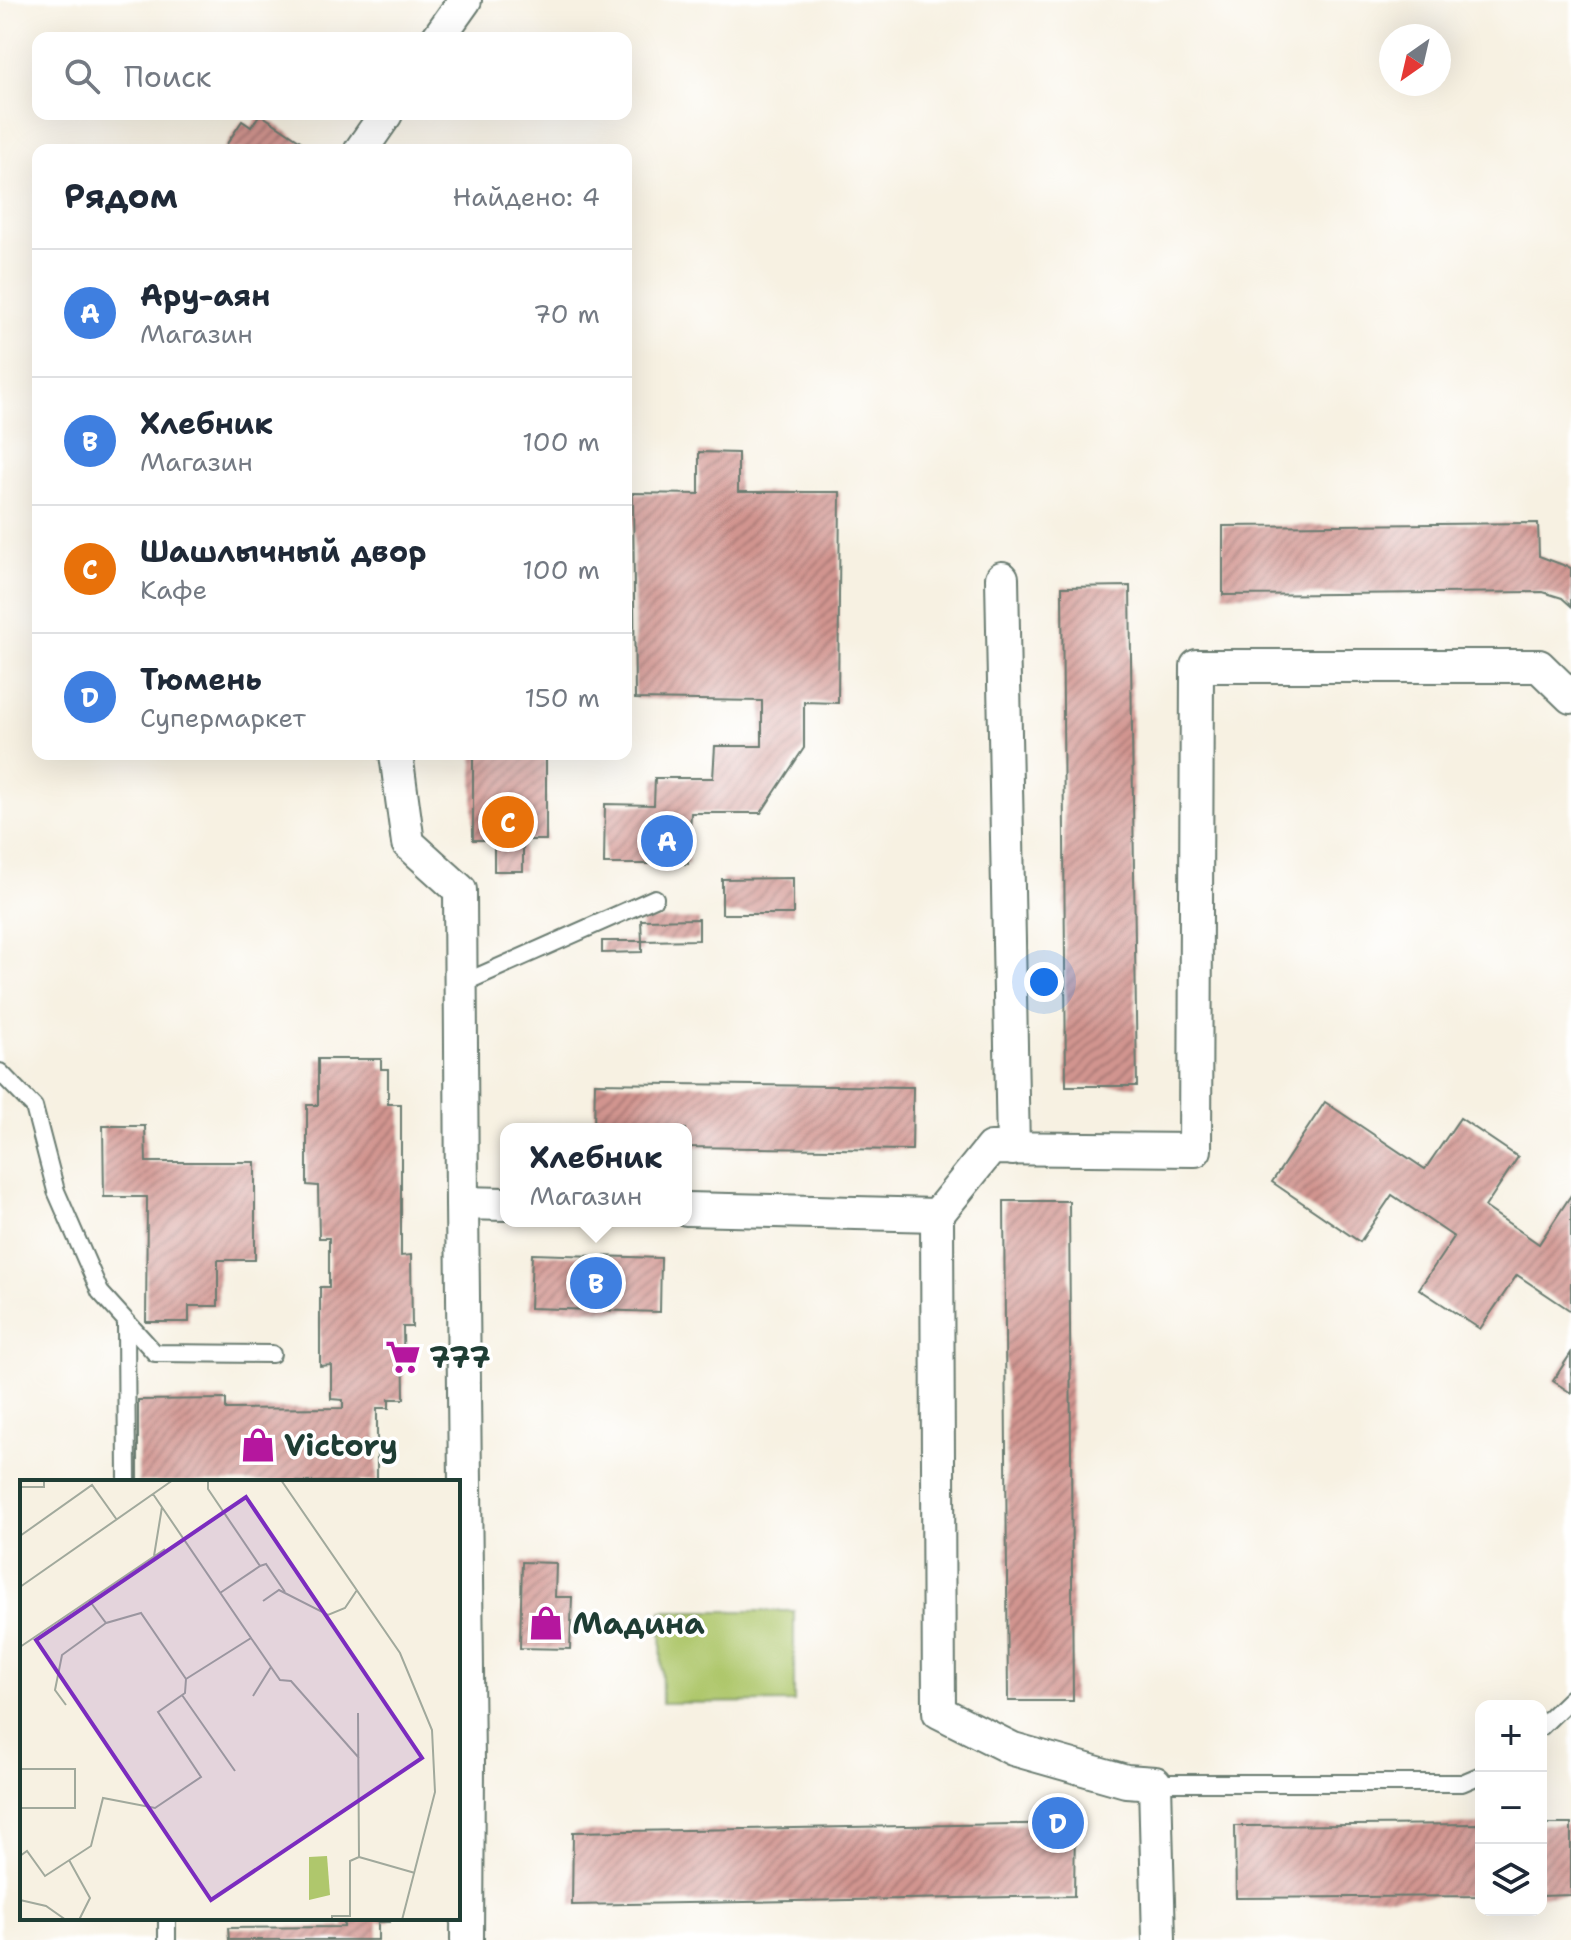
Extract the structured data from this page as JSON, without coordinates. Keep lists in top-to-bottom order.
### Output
{
  "places": {
    "supermarket": ["777"],
    "shop": ["Victory", "Мадина"]
  },
  "north": "bottom left",
  "page": {
    "search": "Поиск",
    "heading": ["Рядом", "Найдено: 4"],
    "list": [
      {
        "mark": "A",
        "name": "Ару-аян",
        "note": "Магазин",
        "value": "70 m"
      },
      {
        "mark": "B",
        "name": "Хлебник",
        "note": "Магазин",
        "value": "100 m"
      },
      {
        "mark": "C",
        "name": "Шашлычный двор",
        "note": "Кафе",
        "value": "100 m"
      },
      {
        "mark": "D",
        "name": "Тюмень",
        "note": "Супермаркет",
        "value": "150 m"
      }
    ],
    "pins": [
      "C",
      "A",
      "B",
      "D"
    ],
    "popup": ["Хлебник", "Магазин"],
    "map_buttons": ["+", "−"]
  }
}
